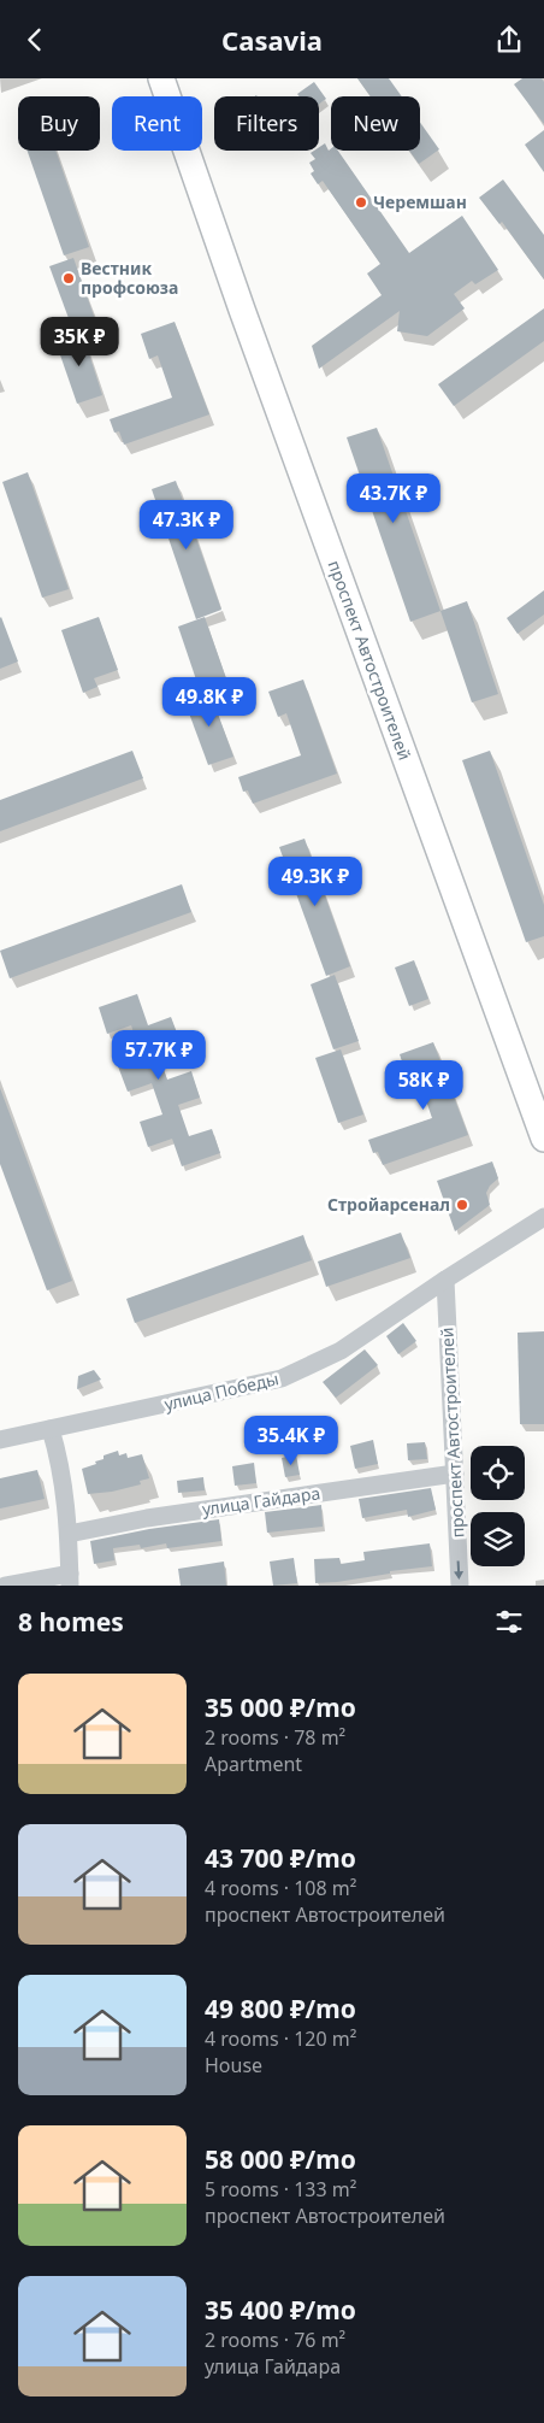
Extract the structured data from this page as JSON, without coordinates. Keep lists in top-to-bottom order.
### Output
{
  "streets": {
    "highway": ["проспект Автостроителей"],
    "street": ["улица Победы", "улица Гайдара"]
  },
  "crossings": [
    ["проспект Автостроителей", "улица Победы"],
    ["проспект Автостроителей", "улица Гайдара"]
  ],
  "places": ["Черемшан", "Вестник профсоюза", "Стройарсенал"],
  "page": {
    "header": "Casavia",
    "chip": [
      "Buy",
      "Rent",
      "Filters",
      "New"
    ],
    "price": [
      "35K ₽",
      "43.7K ₽",
      "47.3K ₽",
      "49.8K ₽",
      "49.3K ₽",
      "57.7K ₽",
      "58K ₽",
      "35.4K ₽"
    ],
    "heading": "8 homes",
    "list": [
      {
        "name": "35 000 ₽/mo",
        "note": "2 rooms · 78 m² · Apartment"
      },
      {
        "name": "43 700 ₽/mo",
        "note": "4 rooms · 108 m² · проспект Автостроителей"
      },
      {
        "name": "49 800 ₽/mo",
        "note": "4 rooms · 120 m² · House"
      },
      {
        "name": "58 000 ₽/mo",
        "note": "5 rooms · 133 m² · проспект Автостроителей"
      },
      {
        "name": "35 400 ₽/mo",
        "note": "2 rooms · 76 m² · улица Гайдара"
      }
    ]
  }
}
